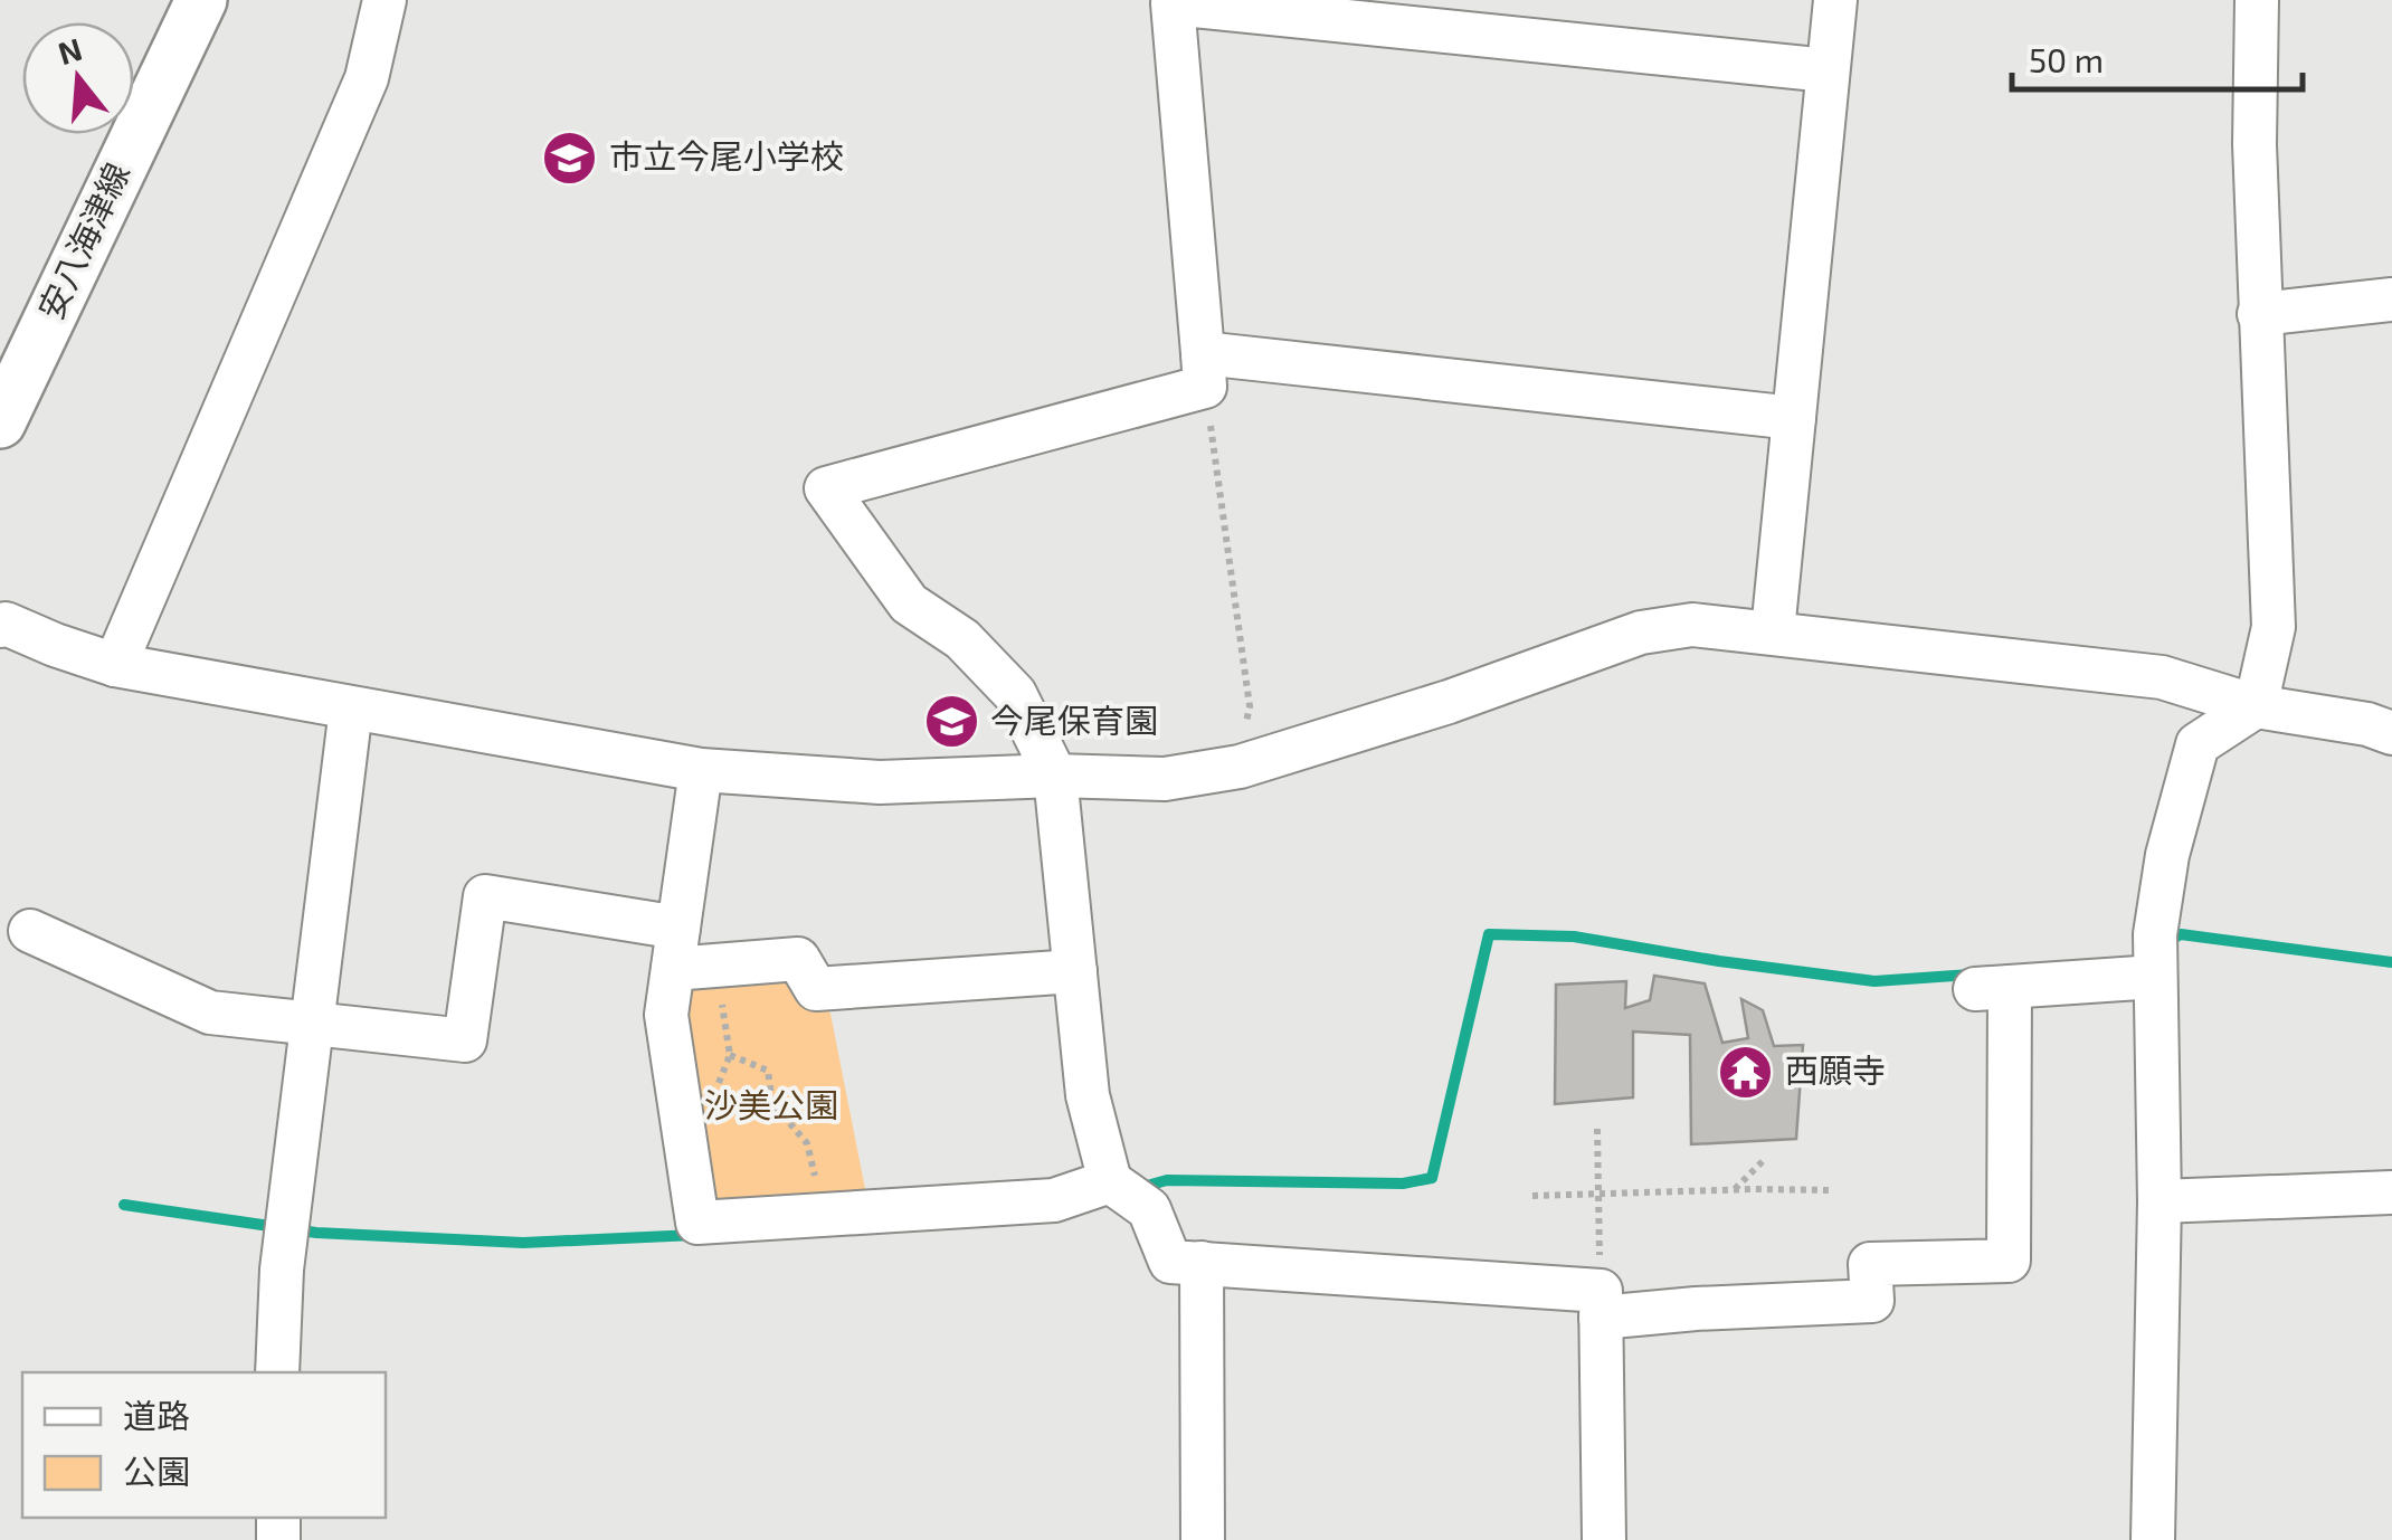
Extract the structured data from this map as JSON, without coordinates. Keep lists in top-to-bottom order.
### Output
{
  "streets": {
    "main road": ["安八海津線"]
  },
  "parks": ["沙美公園"],
  "places": {
    "school or university": ["市立今尾小学校", "今尾保育園"],
    "temple": ["西願寺"]
  },
  "legend": ["道路", "公園"],
  "scale_bar": "50 m",
  "north": "top"
}
